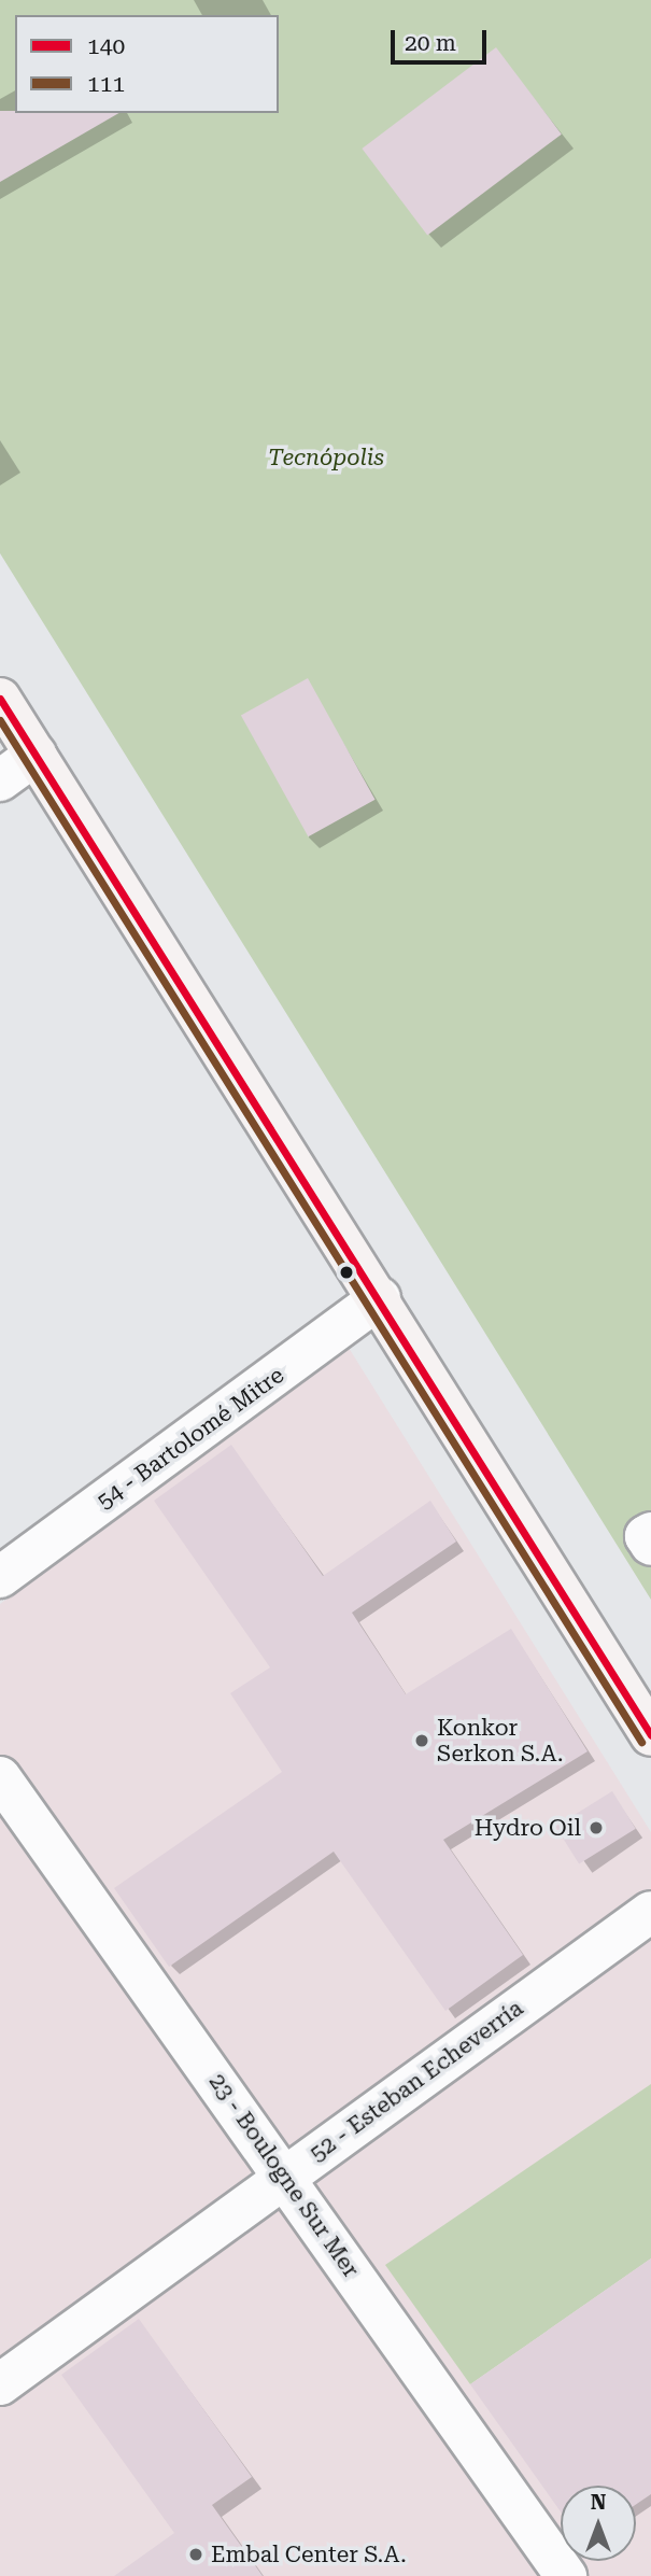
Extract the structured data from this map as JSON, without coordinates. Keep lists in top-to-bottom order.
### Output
{
  "streets": {
    "street": ["54 - Bartolomé Mitre", "52 - Esteban Echeverría", "23 - Boulogne Sur Mer"]
  },
  "crossings": [
    ["52 - Esteban Echeverría", "23 - Boulogne Sur Mer"]
  ],
  "parks": ["Tecnópolis"],
  "places": ["Konkor Serkon S.A.", "Hydro Oil", "Embal Center S.A."],
  "lines": ["transit line 140", "transit line 111"],
  "legend": ["140", "111"],
  "scale_bar": "20 m",
  "north": "top"
}
